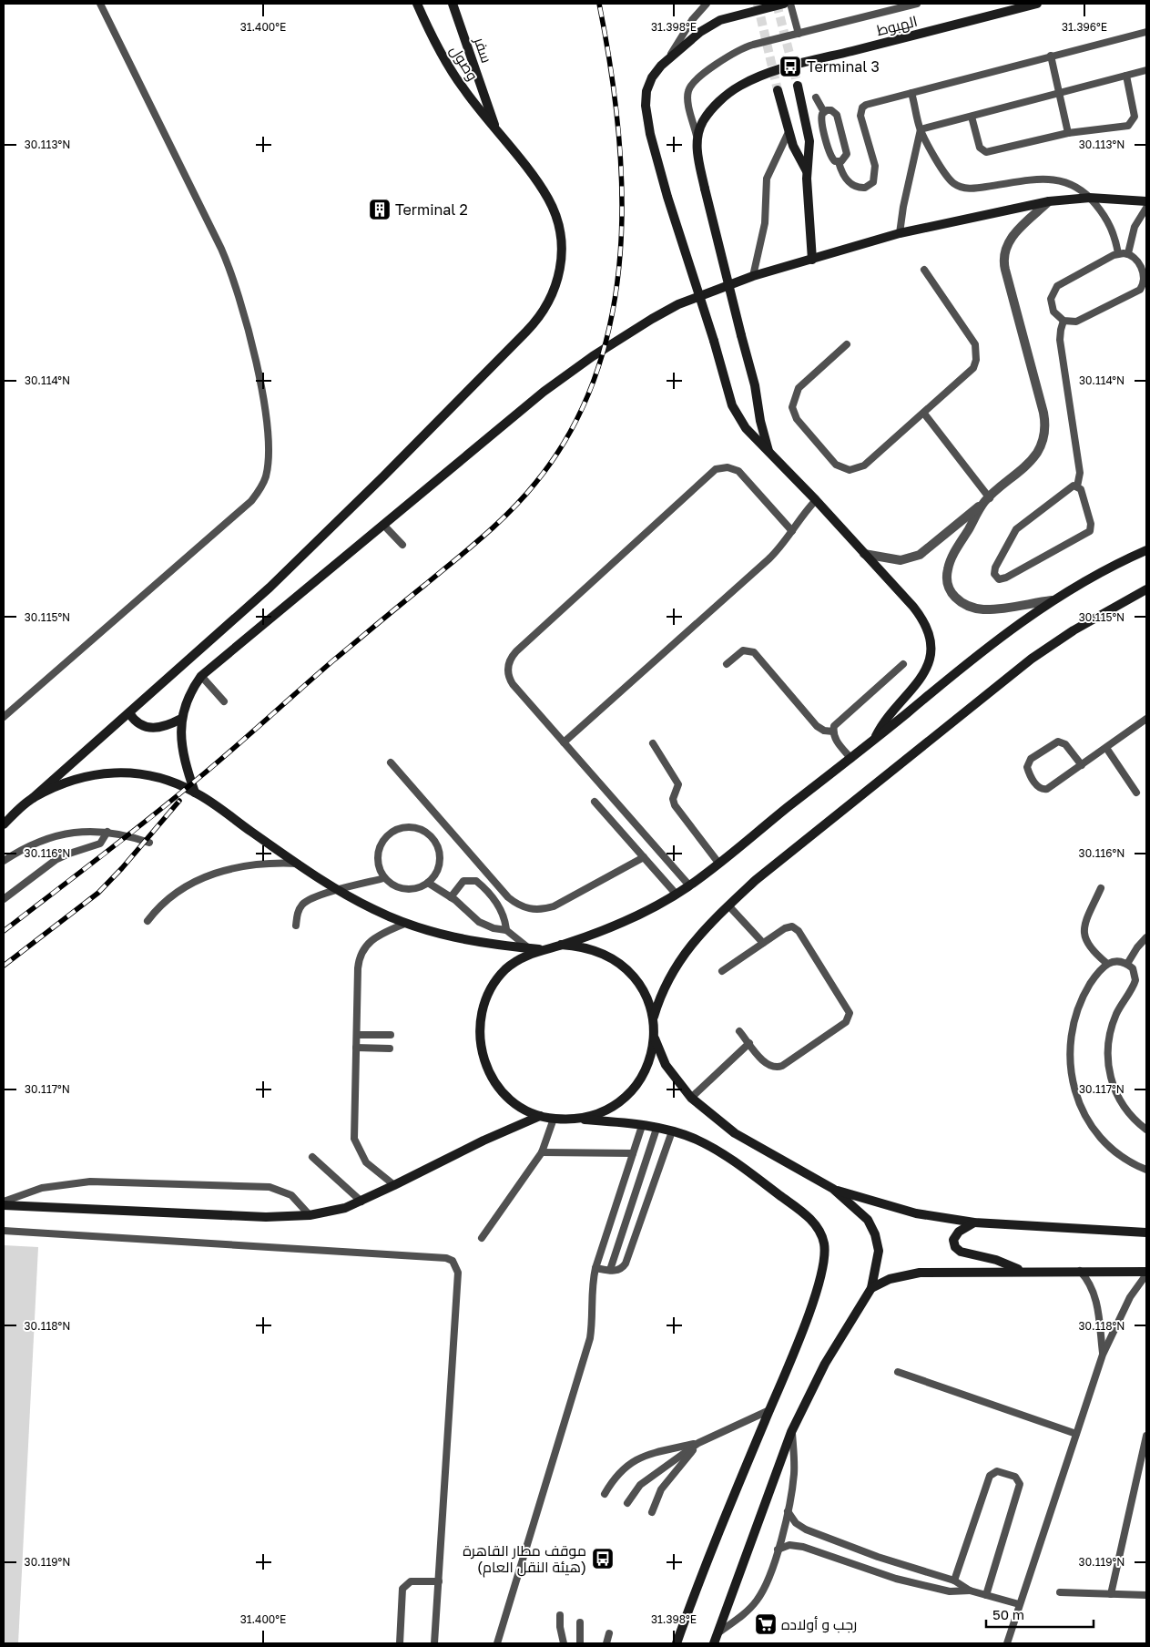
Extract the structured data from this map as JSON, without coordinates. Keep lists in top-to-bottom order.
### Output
{
  "streets": {
    "main road": ["الهبوط", "سفر", "وصول"]
  },
  "crossings": [
    ["سفر", "وصول"]
  ],
  "places": {
    "bus stop": ["Terminal 3", "موقف مطار القاهرة (هيئة النقل العام)"],
    "building": ["Terminal 2"],
    "supermarket": ["رجب و أولاده"]
  },
  "scale_bar": "50 m",
  "coordinates": [
    "31.400°E",
    "31.398°E",
    "31.396°E",
    "30.113°N",
    "30.114°N",
    "30.115°N",
    "30.116°N",
    "30.117°N",
    "30.118°N",
    "30.119°N"
  ]
}
